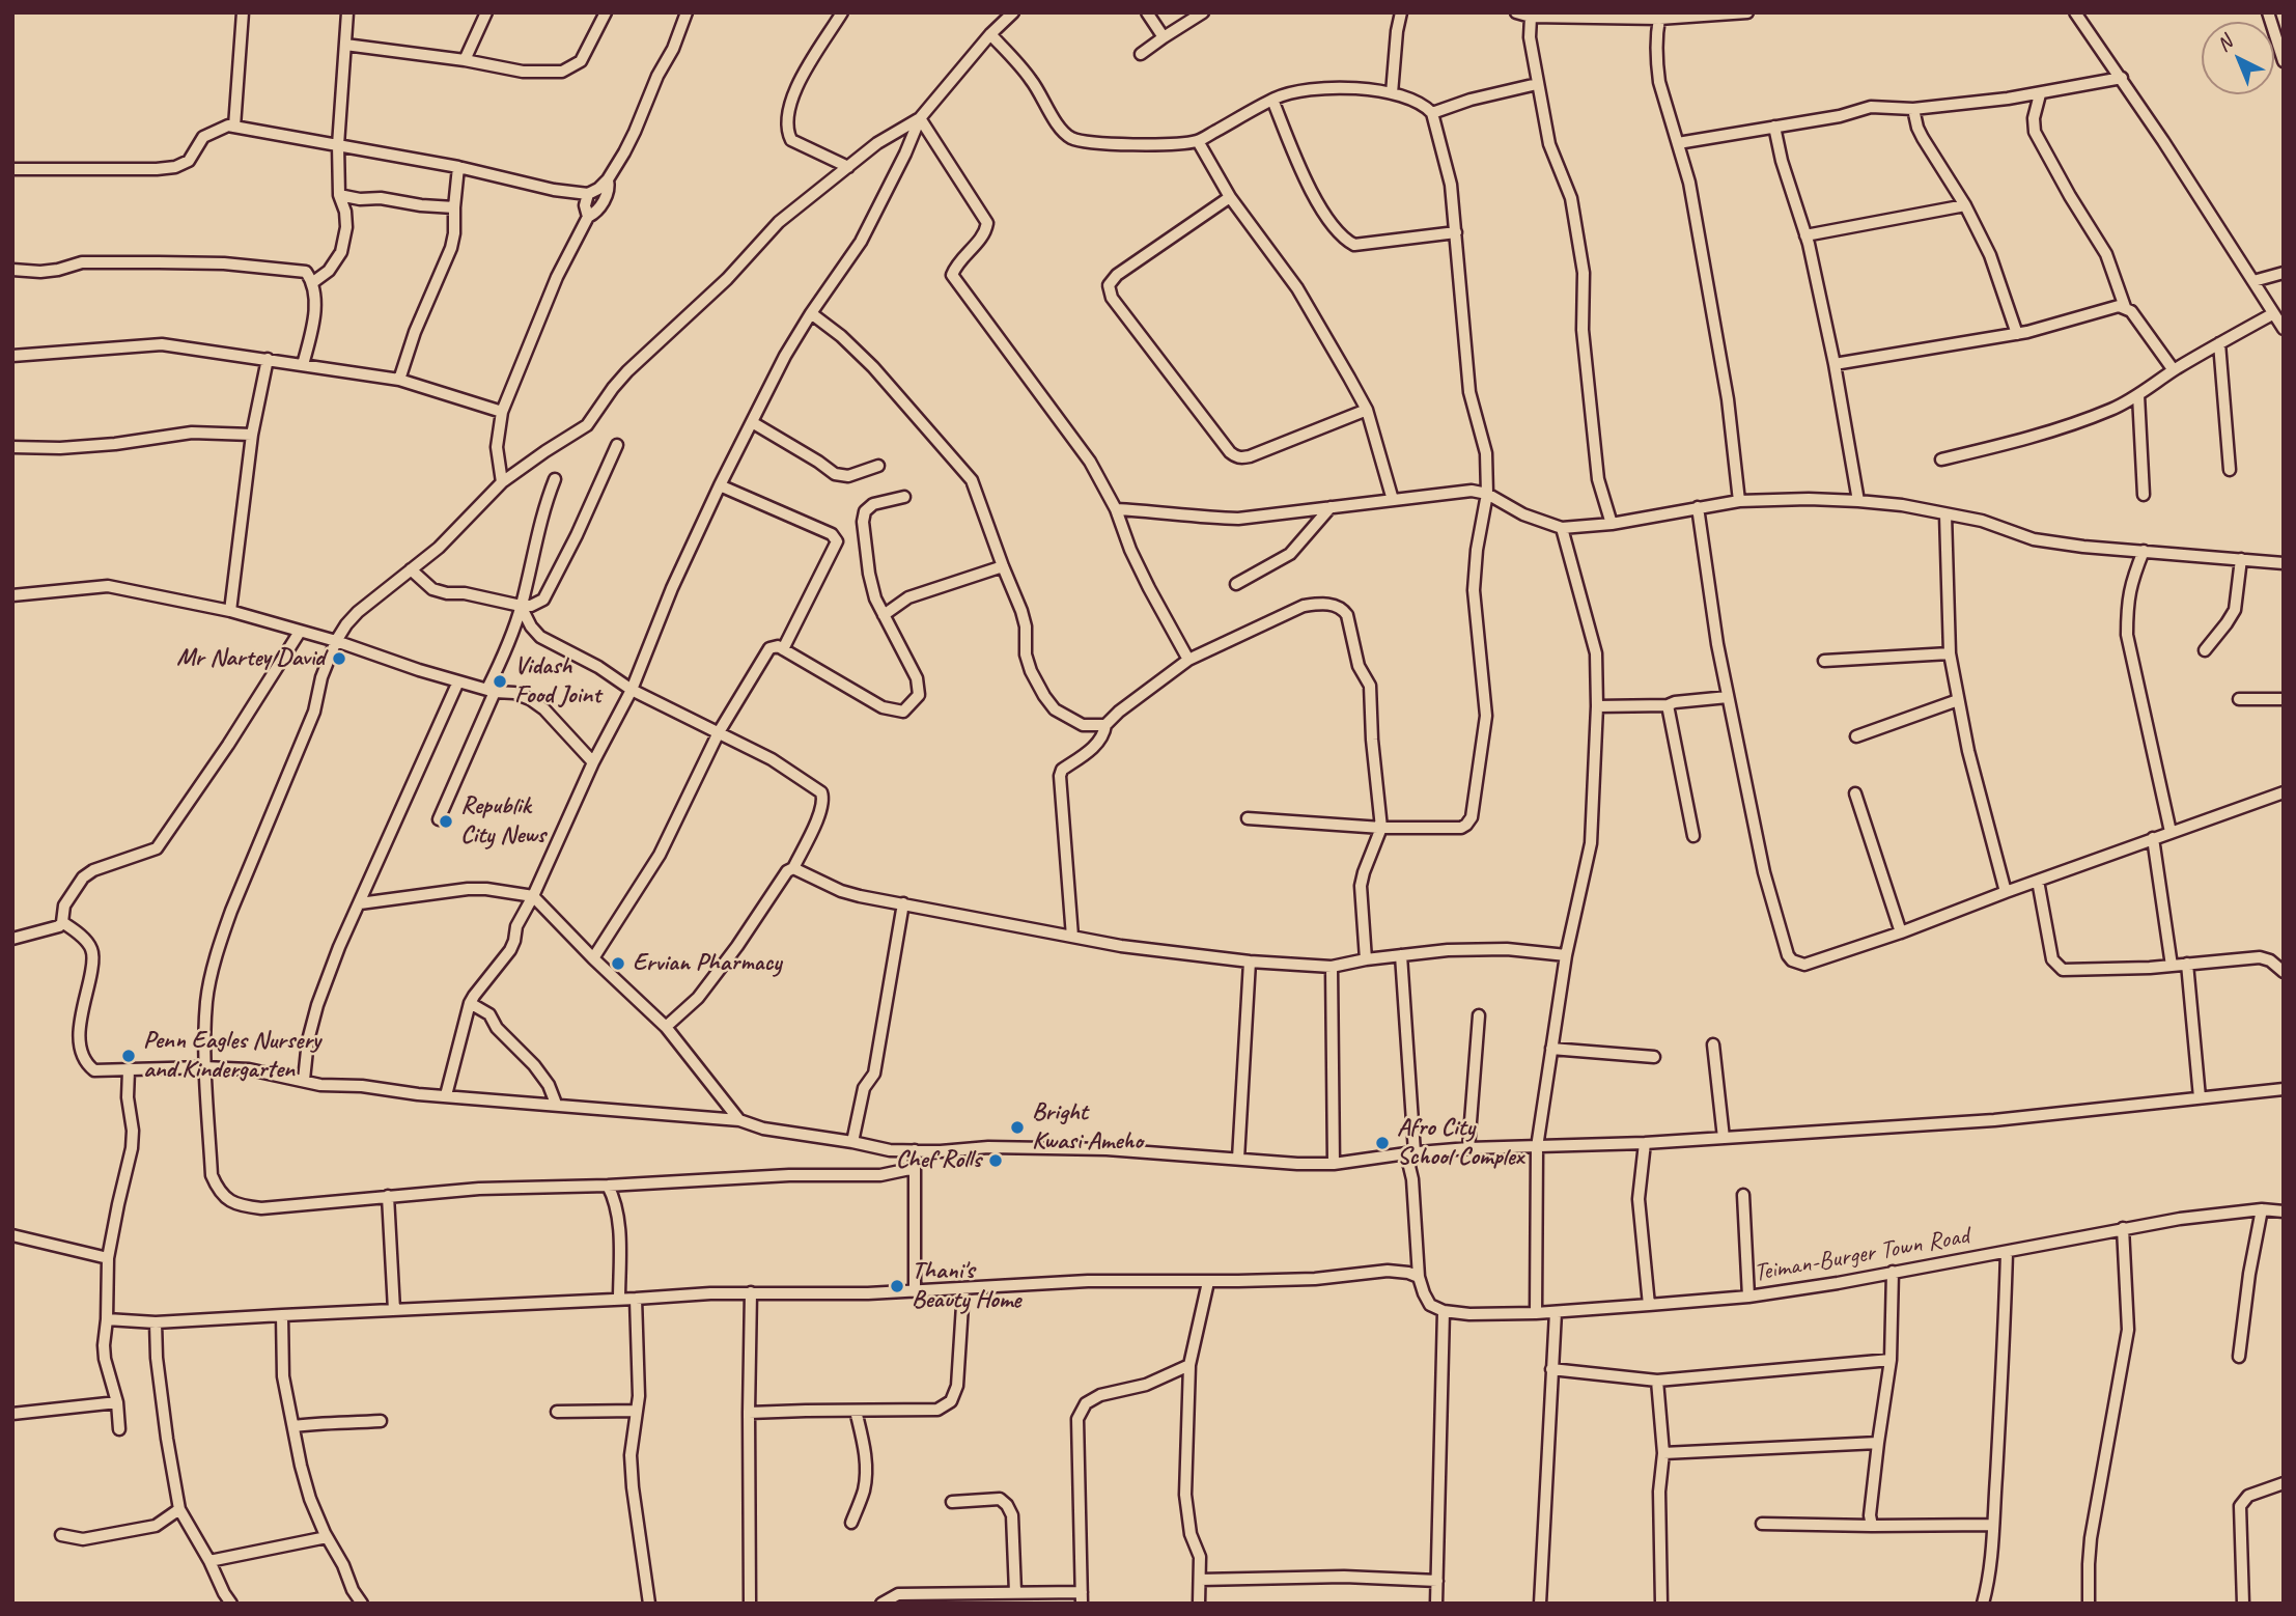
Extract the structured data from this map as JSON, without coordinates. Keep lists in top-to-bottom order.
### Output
{
  "streets": {
    "street": ["Teiman-Burger Town Road"]
  },
  "places": [
    "Mr Nartey David",
    "Vidash Food Joint",
    "Republik City News",
    "Ervian Pharmacy",
    "Penn Eagles Nursery and Kindergarten",
    "Bright Kwasi Ameho",
    "Afro City School Complex",
    "Chef Rolls",
    "Thani's Beauty Home"
  ],
  "north": "top left"
}
